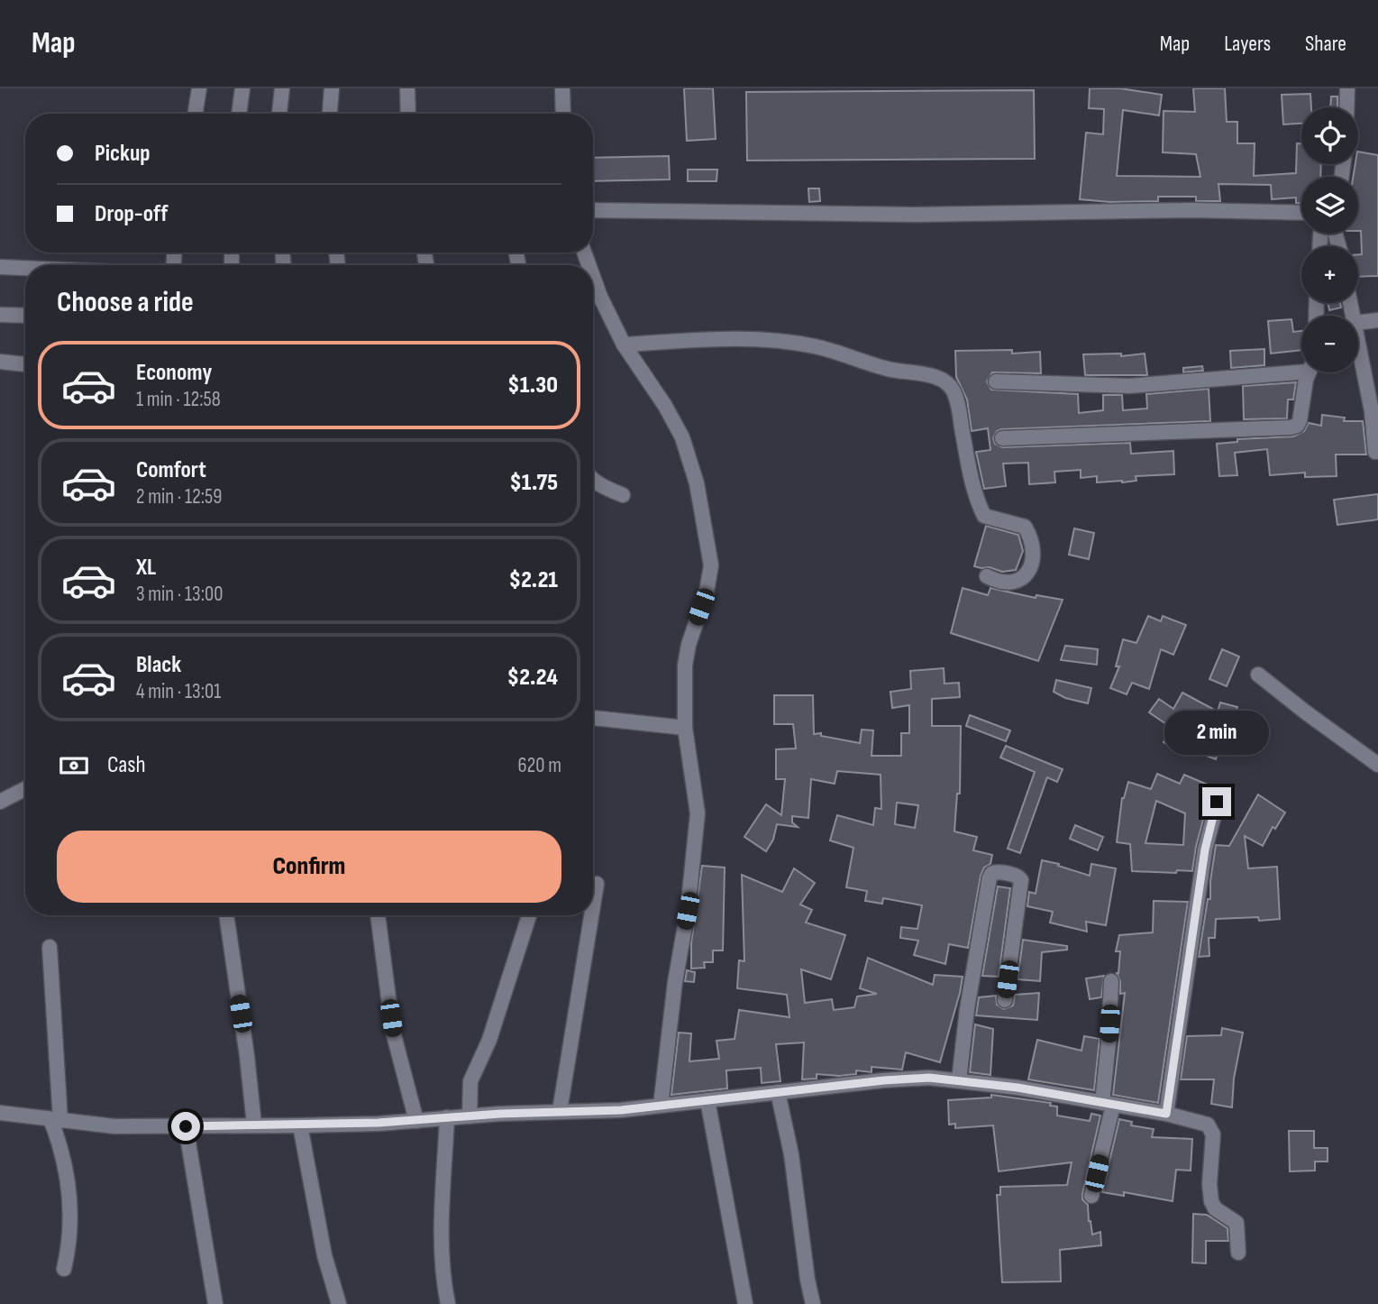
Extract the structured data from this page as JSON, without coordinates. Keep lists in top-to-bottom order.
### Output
{
  "page": {
    "header": "Map",
    "nav": ["Map", "Layers", "Share"],
    "map_buttons": ["+", "−"],
    "banner": ["Pickup", "Drop-off"],
    "heading": "Choose a ride",
    "list": [
      {
        "name": "Economy",
        "note": "1 min · 12:58",
        "value": "$1.30"
      },
      {
        "name": "Comfort",
        "note": "2 min · 12:59",
        "value": "$1.75"
      },
      {
        "name": "XL",
        "note": "3 min · 13:00",
        "value": "$2.21"
      },
      {
        "name": "Black",
        "note": "4 min · 13:01",
        "value": "$2.24"
      }
    ],
    "bubble": "2 min",
    "pay": ["Cash", "620 m"],
    "buttons": "Confirm"
  }
}
